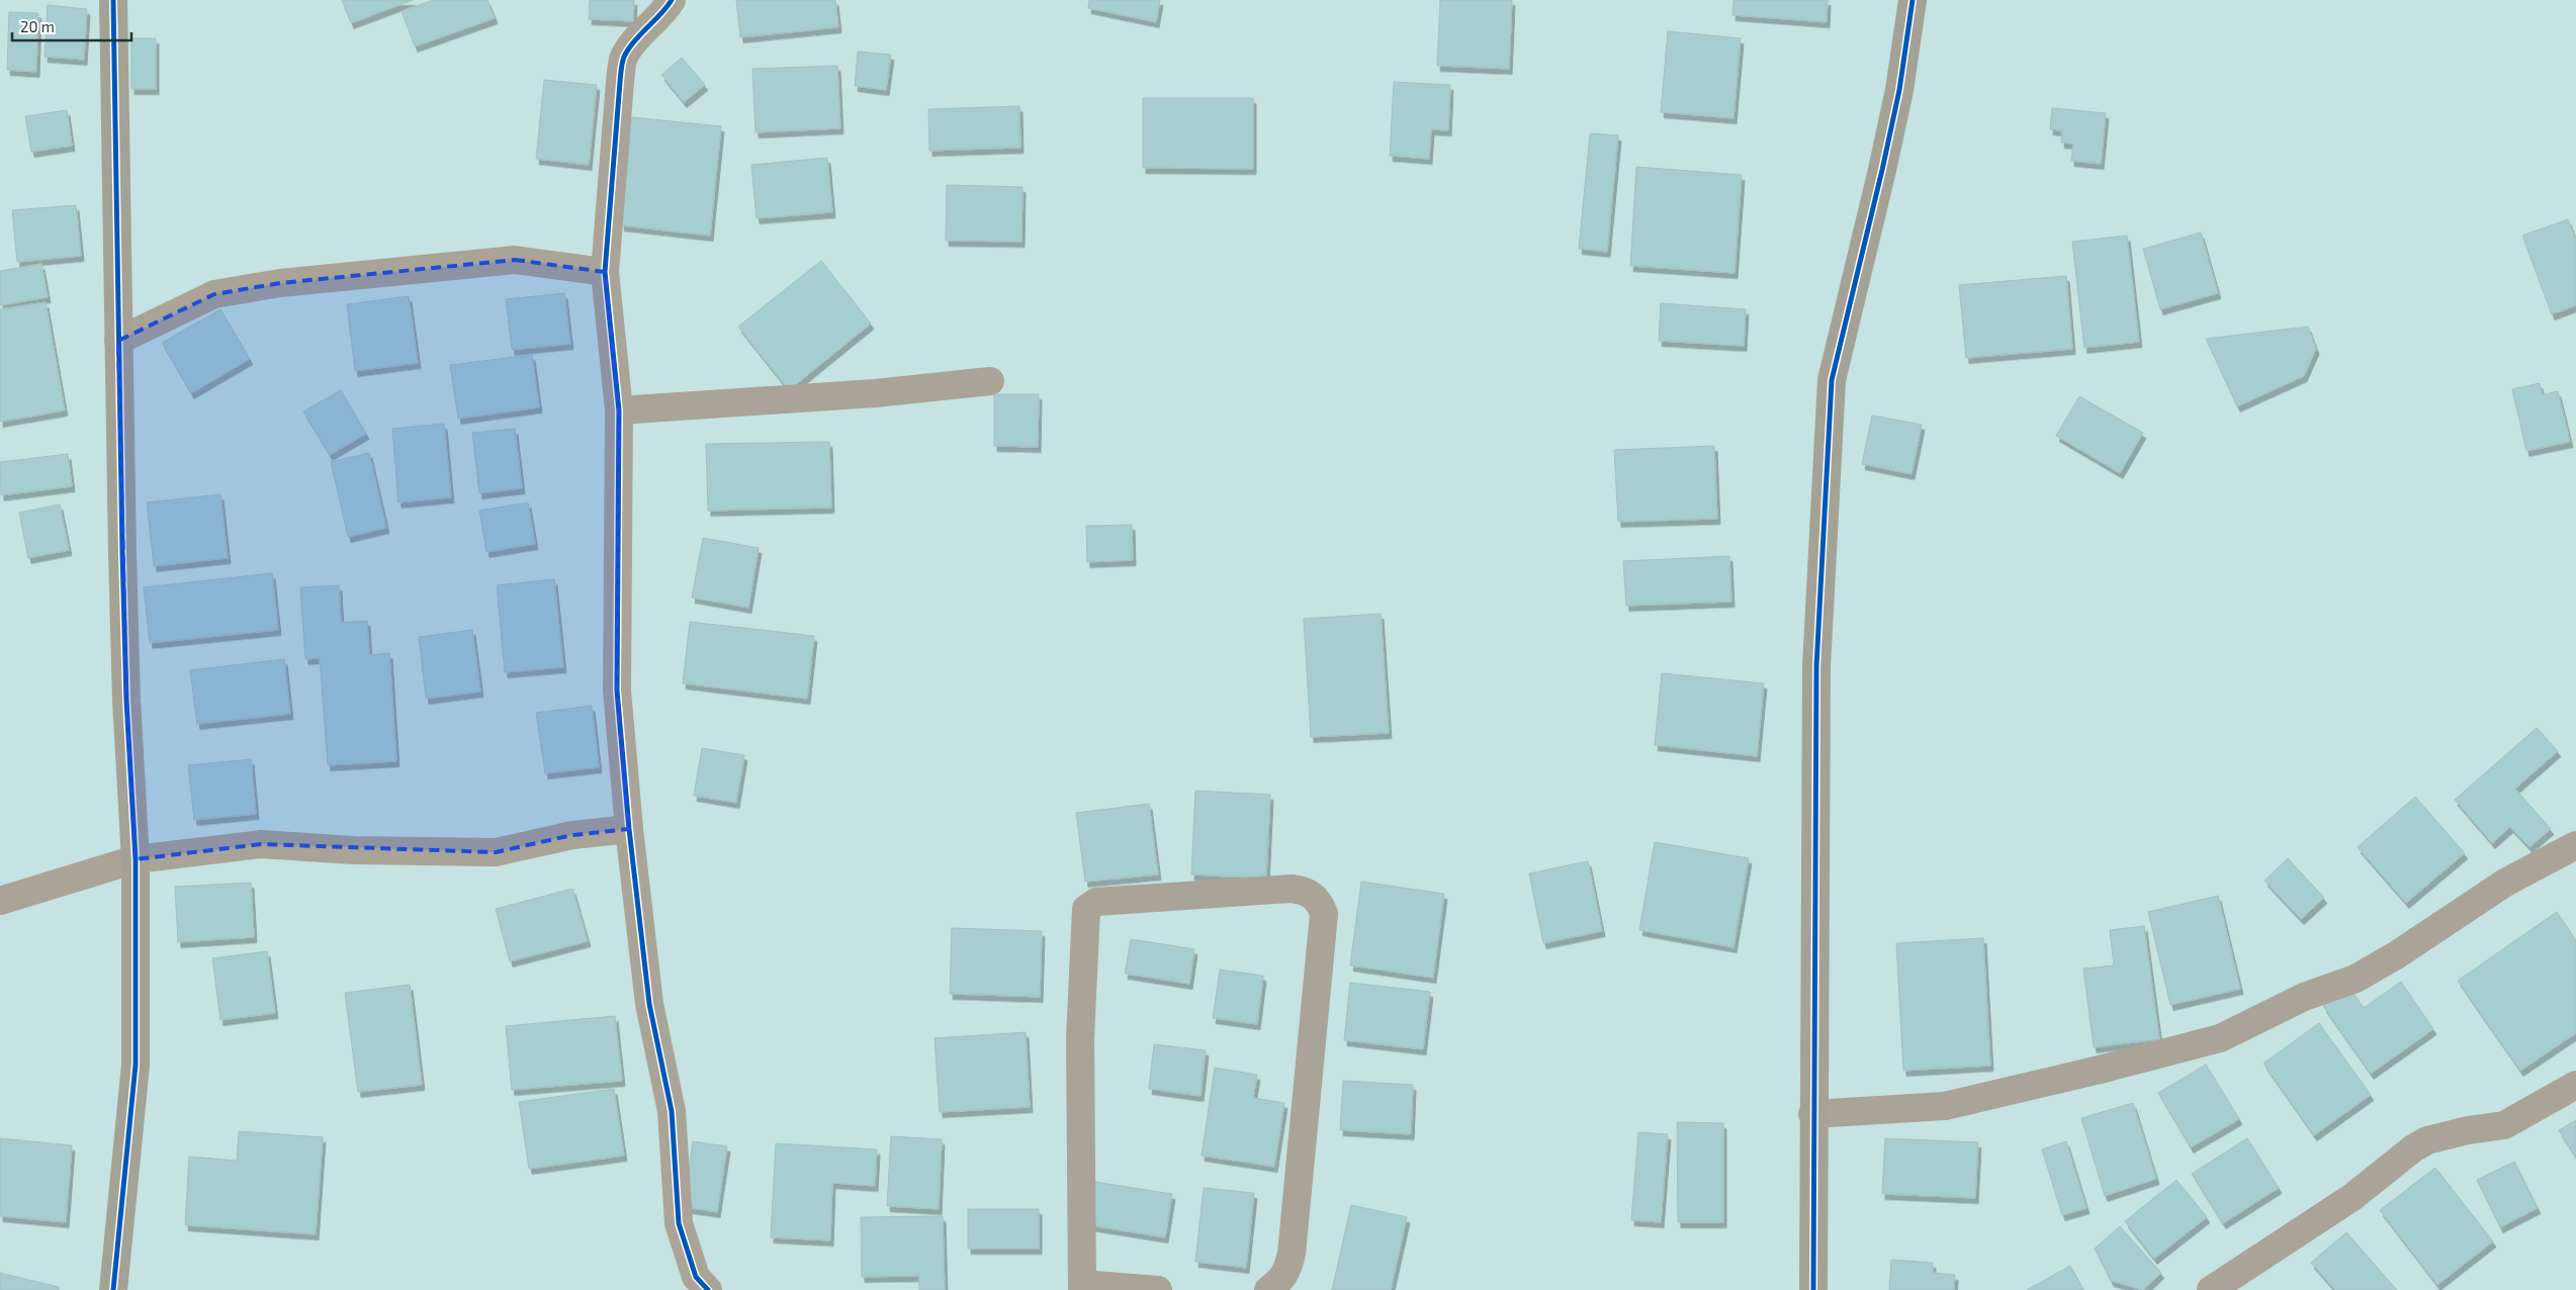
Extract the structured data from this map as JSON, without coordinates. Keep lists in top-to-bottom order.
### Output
{
  "scale_bar": "20 m"
}
